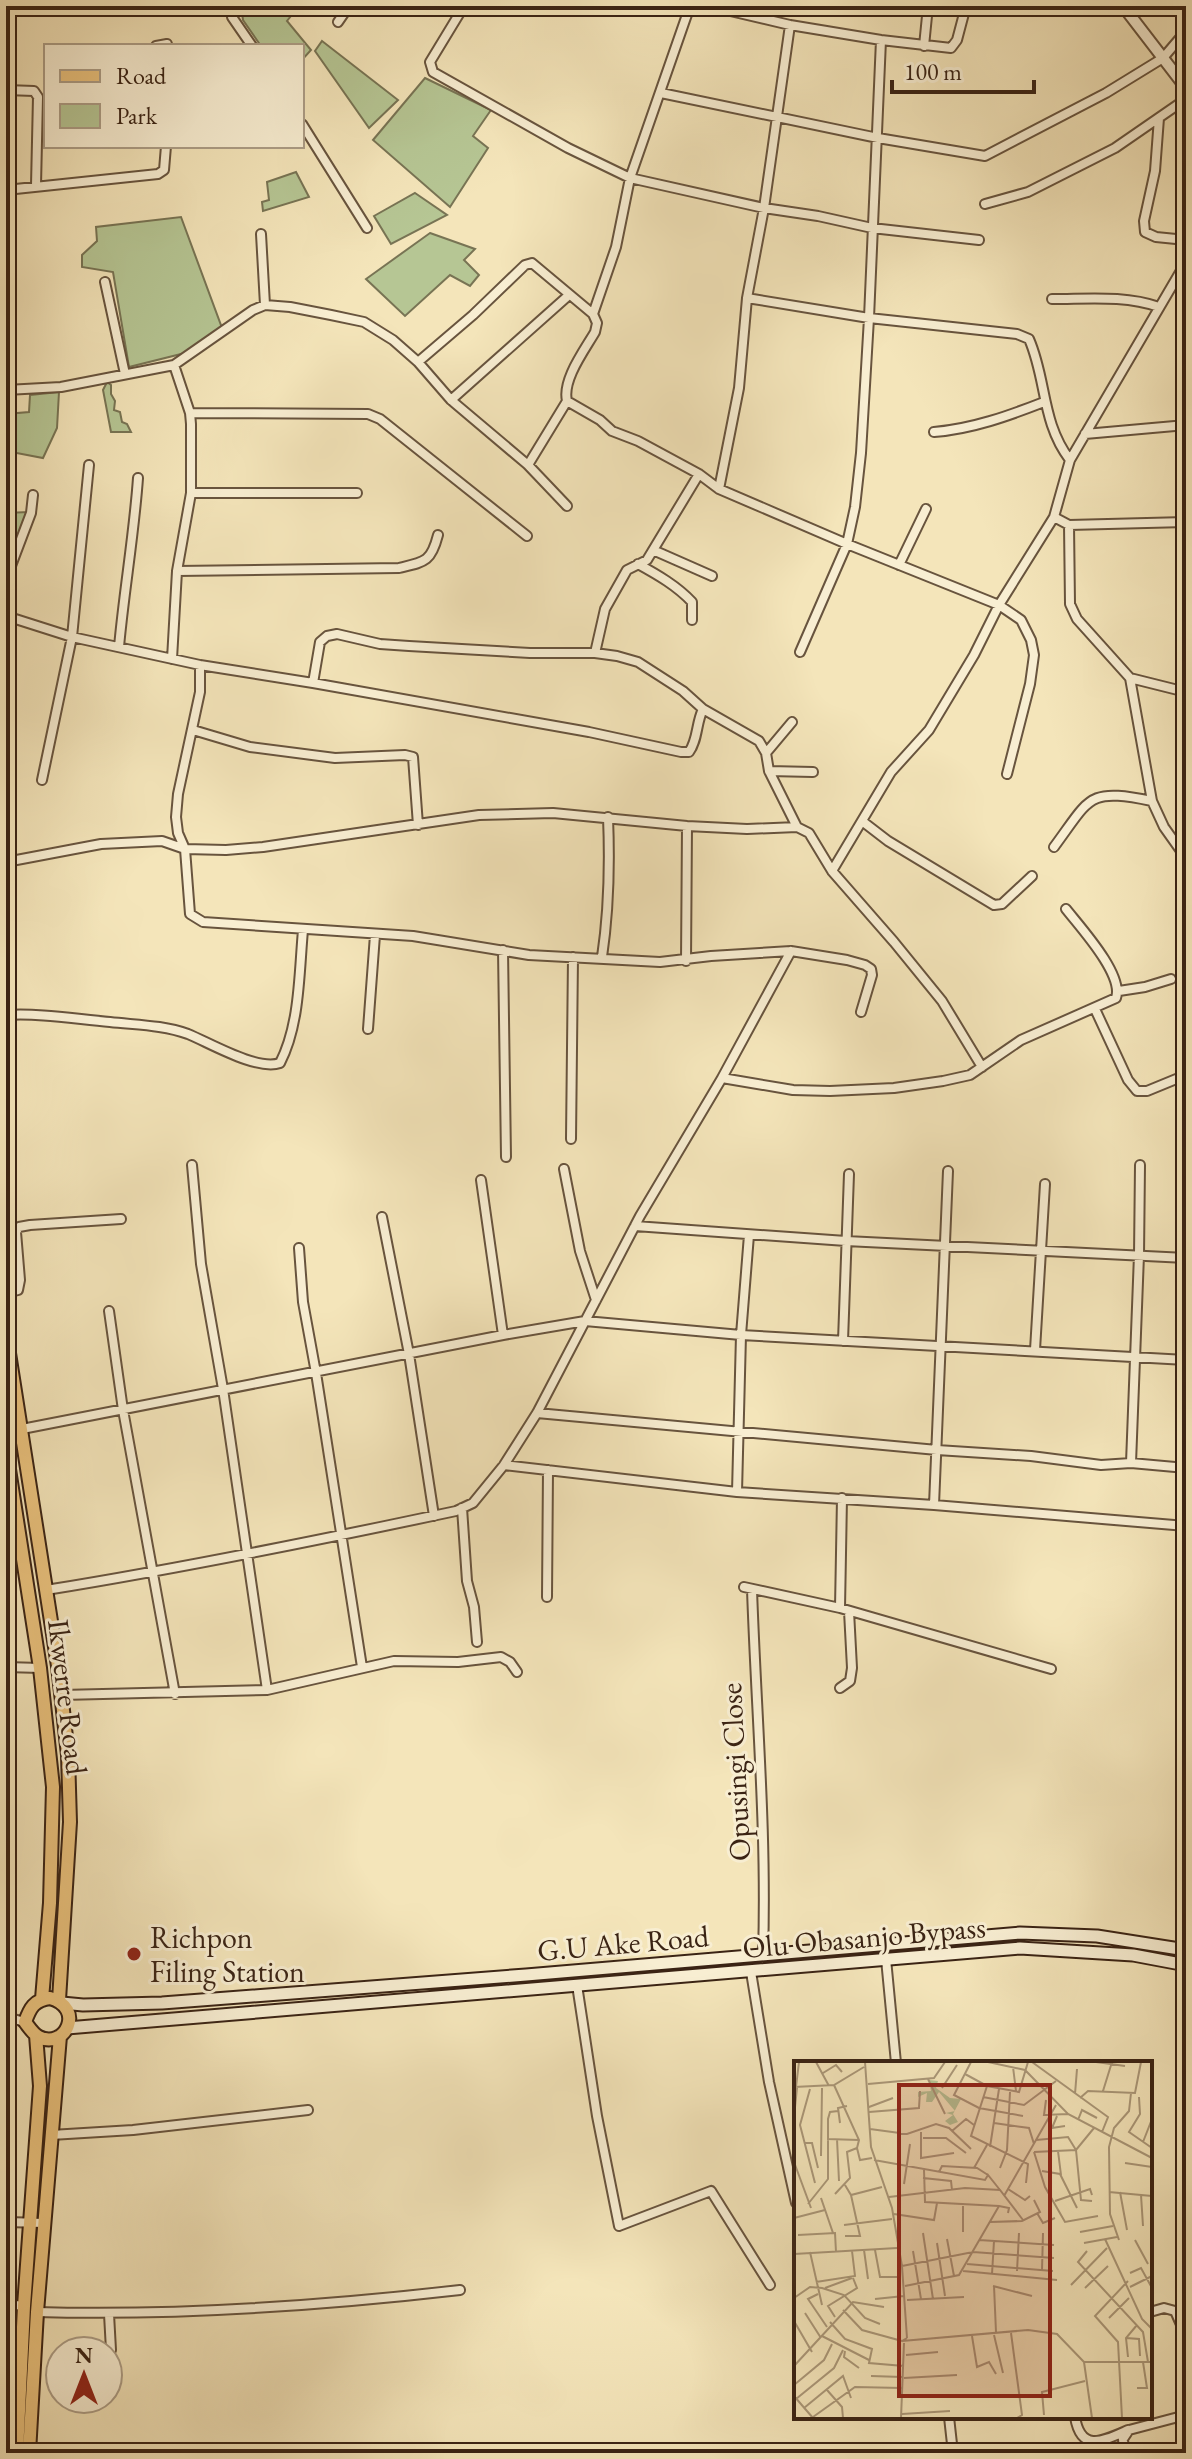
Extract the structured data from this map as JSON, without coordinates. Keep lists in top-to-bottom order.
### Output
{
  "streets": {
    "main road": ["Ikwerre Road", "Olu Obasanjo Bypass", "G.U Ake Road"],
    "street": ["Opusingi Close"]
  },
  "crossings": [
    ["Ikwerre Road", "Olu Obasanjo Bypass"],
    ["Ikwerre Road", "G.U Ake Road"],
    ["Opusingi Close", "G.U Ake Road"],
    ["Olu Obasanjo Bypass", "G.U Ake Road"]
  ],
  "places": ["Richpon Filing Station"],
  "legend": ["Road", "Park"],
  "scale_bar": "100 m",
  "north": "top"
}
